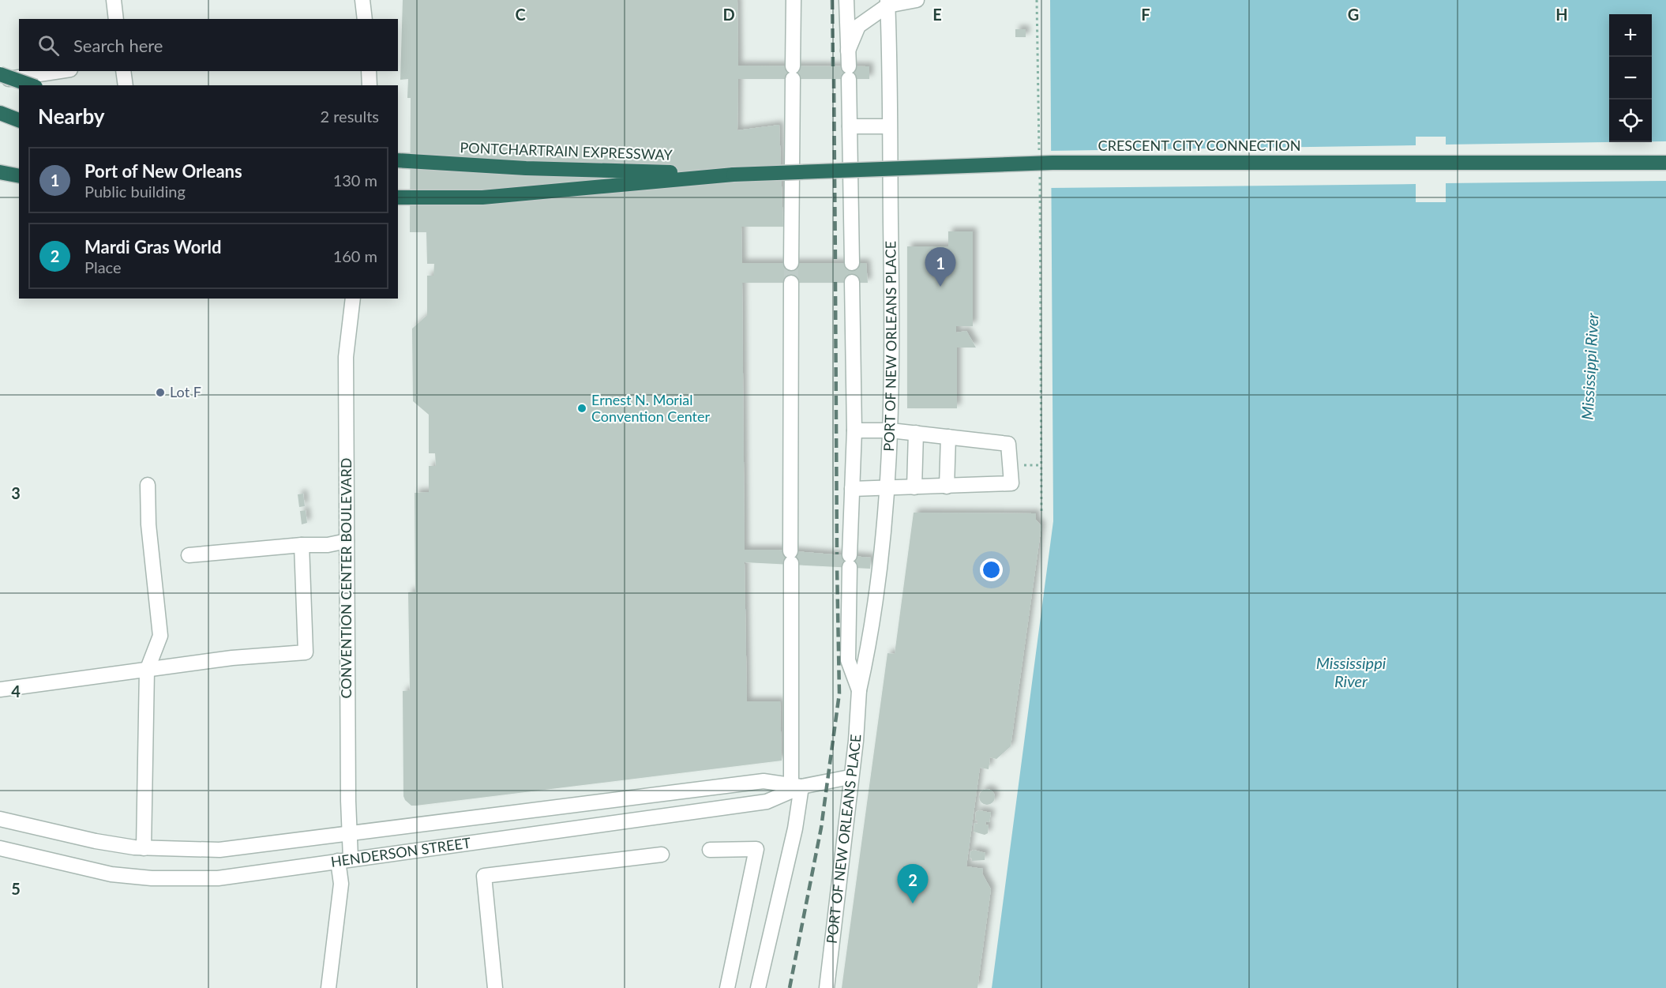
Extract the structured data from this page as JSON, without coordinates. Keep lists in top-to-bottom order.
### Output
{
  "streets": {
    "highway": ["CRESCENT CITY CONNECTION", "PONTCHARTRAIN EXPRESSWAY"],
    "street": ["PORT OF NEW ORLEANS PLACE", "CONVENTION CENTER BOULEVARD", "HENDERSON STREET"]
  },
  "crossings": [
    ["CRESCENT CITY CONNECTION", "PONTCHARTRAIN EXPRESSWAY"],
    ["PORT OF NEW ORLEANS PLACE", "HENDERSON STREET"],
    ["CONVENTION CENTER BOULEVARD", "HENDERSON STREET"]
  ],
  "water": ["Mississippi River"],
  "places": ["Lot F", "Ernest N. Morial Convention Center"],
  "page": {
    "map_buttons": ["+", "−"],
    "search": "Search here",
    "heading": ["Nearby", "2 results"],
    "list": [
      {
        "mark": "1",
        "name": "Port of New Orleans",
        "note": "Public building",
        "value": "130 m"
      },
      {
        "mark": "2",
        "name": "Mardi Gras World",
        "note": "Place",
        "value": "160 m"
      }
    ],
    "pins": ["1", "2"]
  },
  "grid": {
    "columns": [
      "C",
      "D",
      "E",
      "F",
      "G",
      "H"
    ],
    "rows": ["3", "4", "5"]
  }
}
